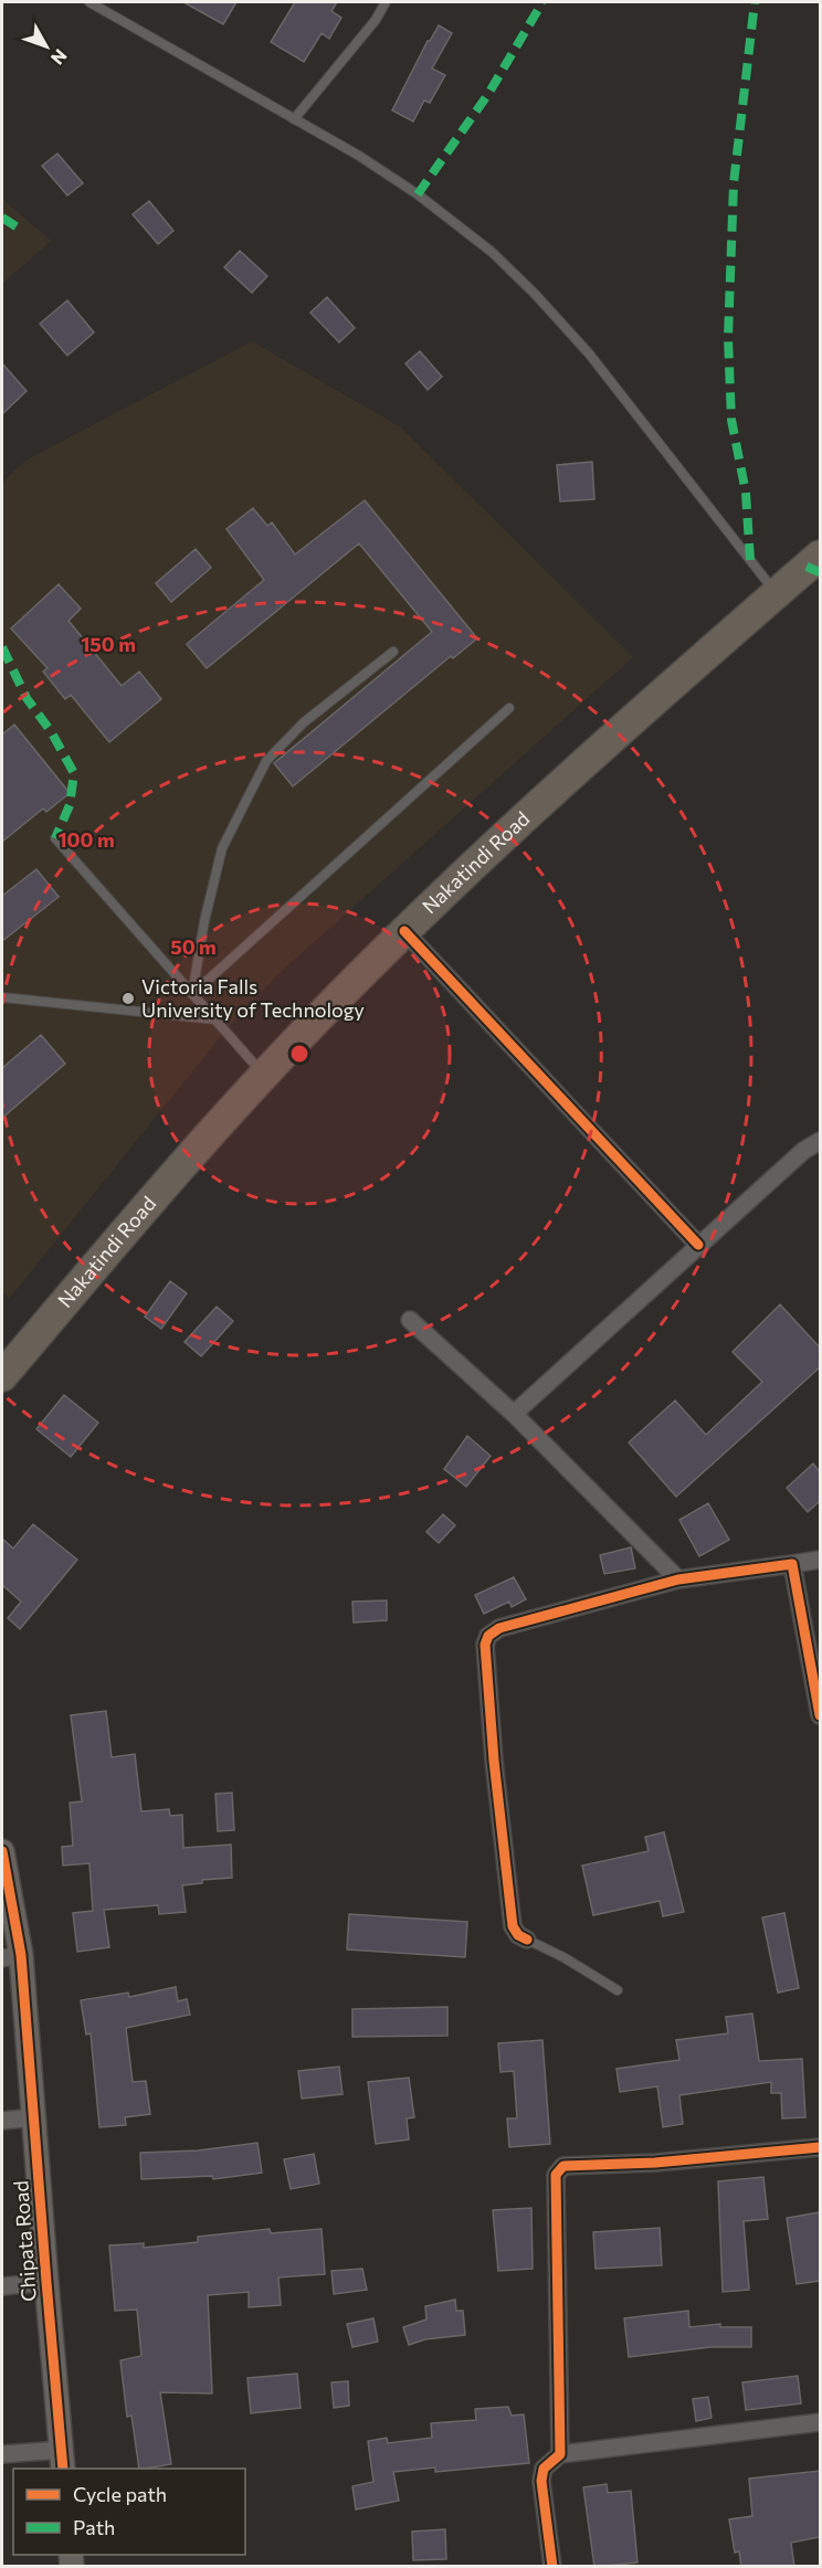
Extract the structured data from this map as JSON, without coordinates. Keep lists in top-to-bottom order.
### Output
{
  "streets": {
    "highway": ["Nakatindi Road"],
    "street": ["Chipata Road"]
  },
  "places": ["Victoria Falls University of Technology"],
  "legend": ["Cycle path", "Path"],
  "north": "bottom right",
  "rings": ["150 m", "100 m", "50 m"]
}
